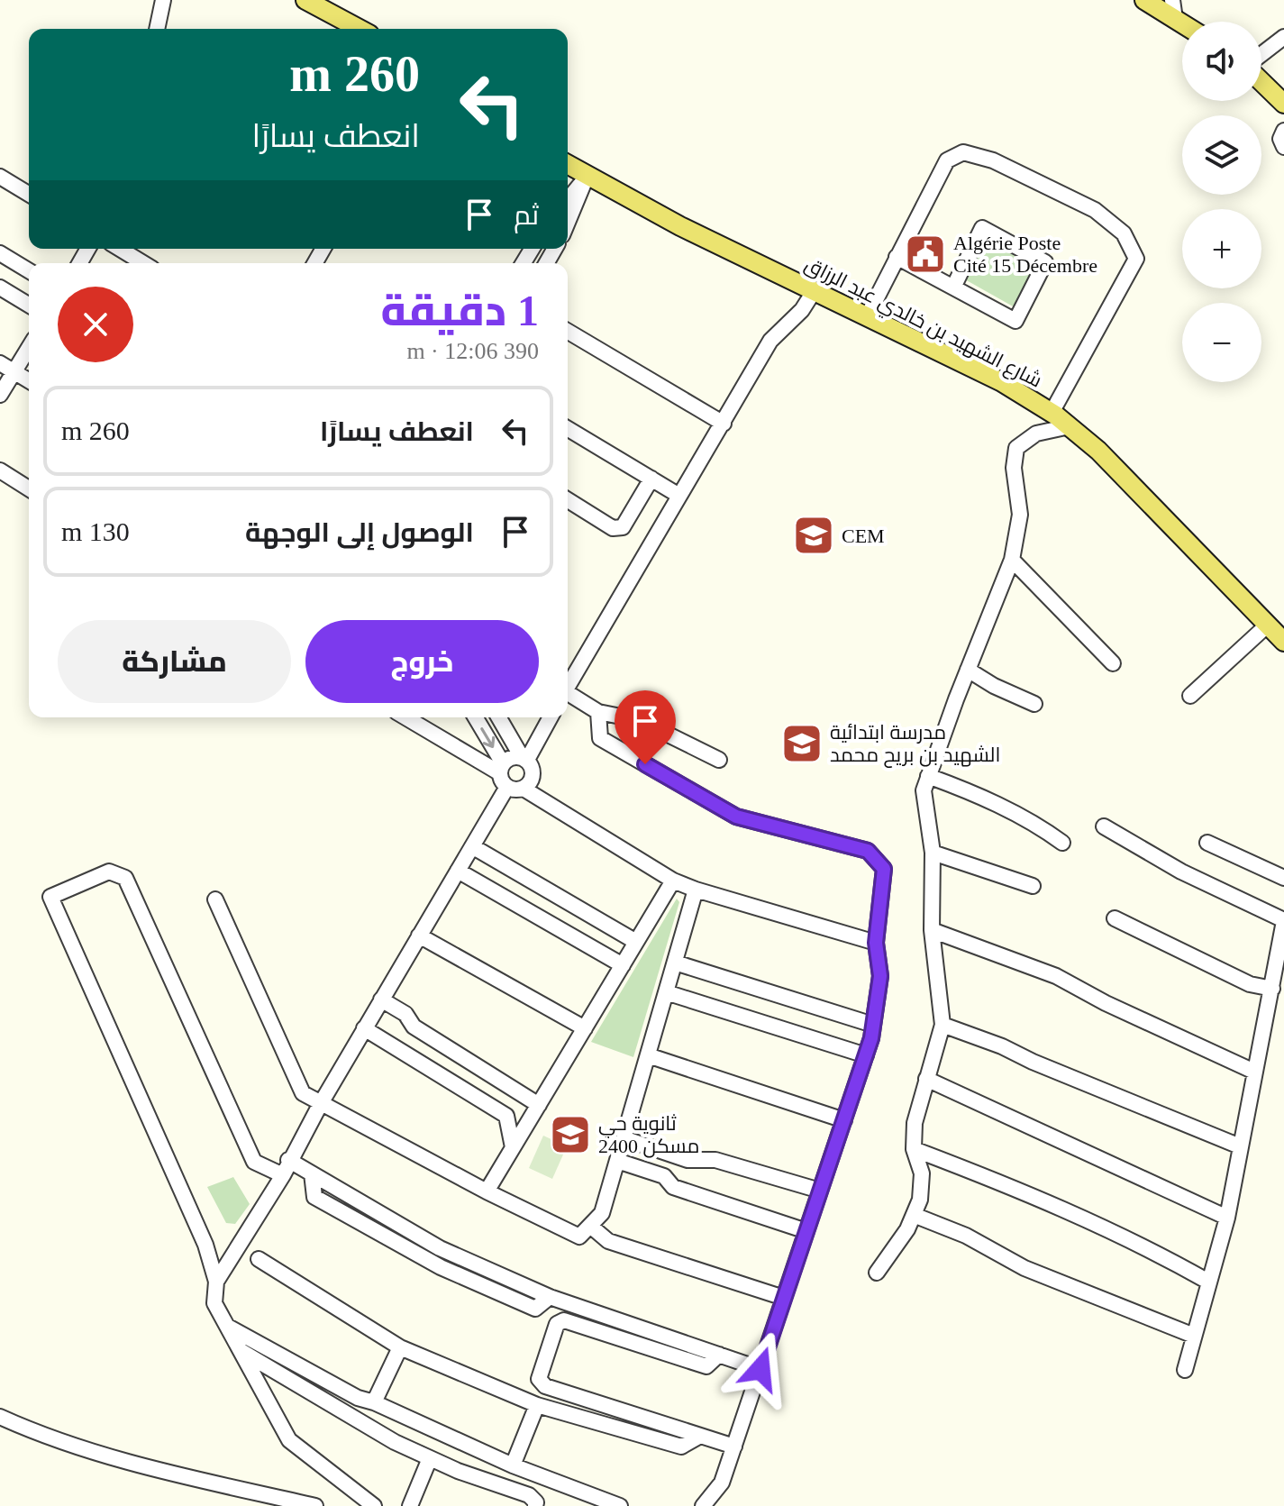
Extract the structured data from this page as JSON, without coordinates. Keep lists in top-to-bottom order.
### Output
{
  "streets": {
    "main road": ["شارع الشهيد بن خالدي عبد الرزاق"]
  },
  "places": {
    "public building": ["Algérie Poste Cité 15 Décembre"],
    "school or university": ["CEM", "مدرسة ابتدائية الشهيد بن بريح محمد", "ثانوية حي 2400 مسكن"]
  },
  "page": {
    "map_buttons": ["+", "−"],
    "turn": ["260 m", "انعطف يسارًا"],
    "then": "ثم",
    "heading": ["1 دقيقة", "390 m · 12:06"],
    "list": [
      {
        "name": "انعطف يسارًا",
        "value": "260 m"
      },
      {
        "name": "الوصول إلى الوجهة",
        "value": "130 m"
      }
    ],
    "buttons": ["خروج", "مشاركة"]
  }
}
